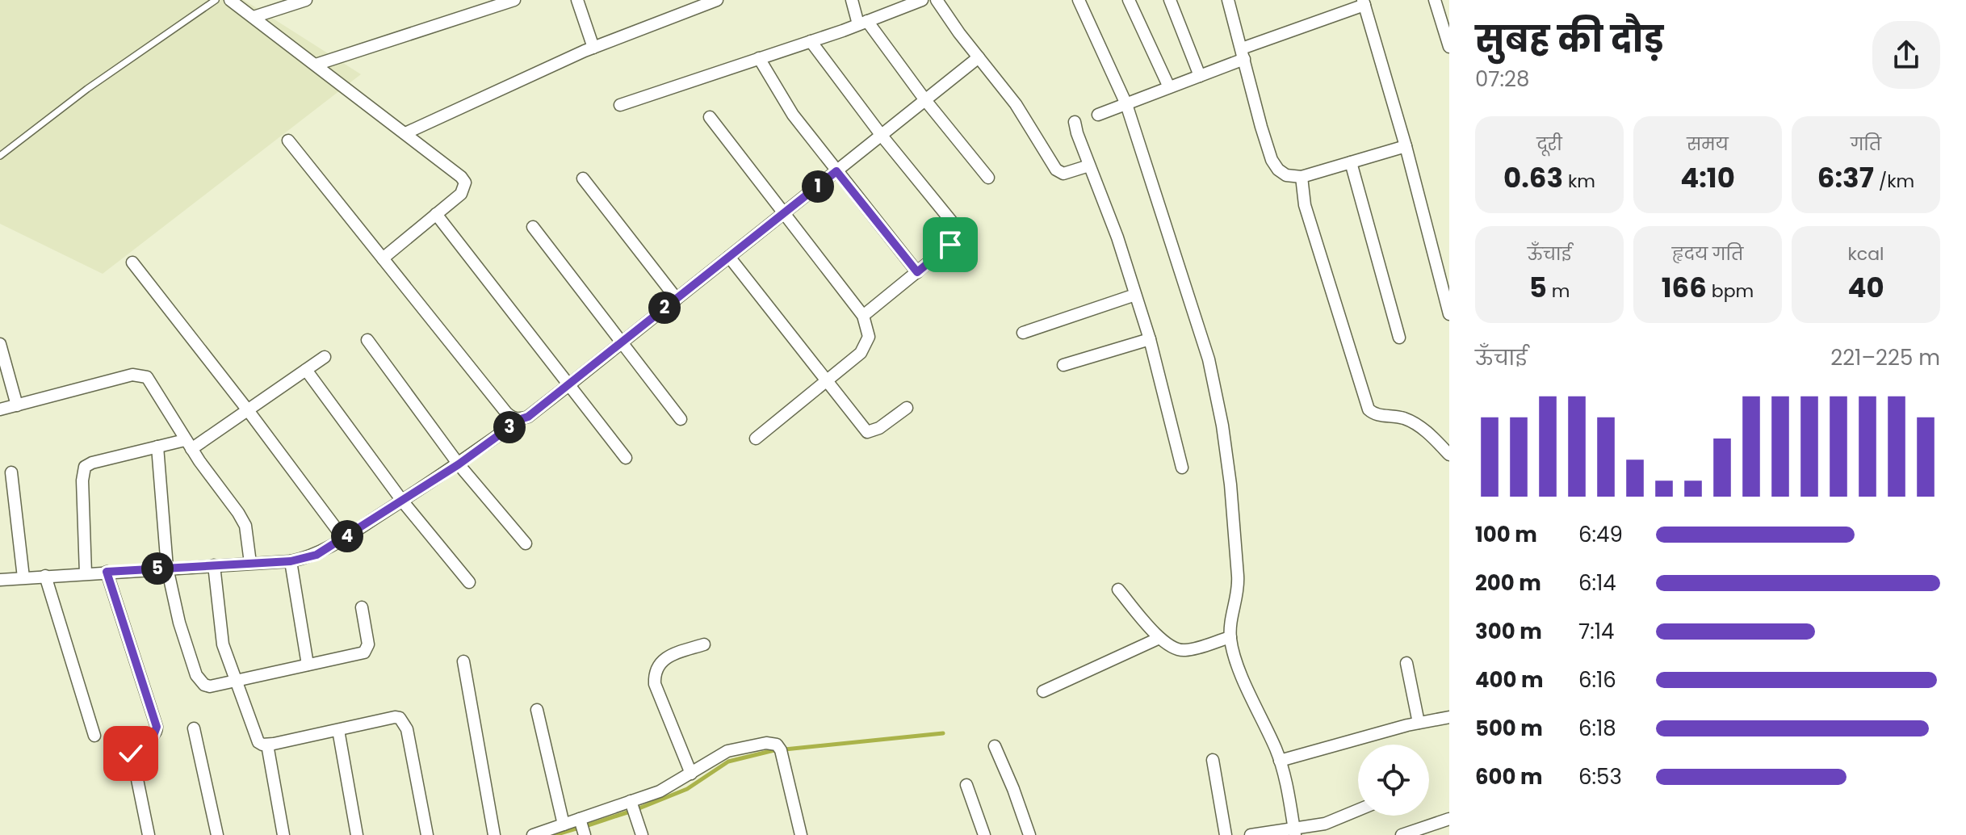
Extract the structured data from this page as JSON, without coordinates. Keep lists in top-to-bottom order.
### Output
{
  "page": {
    "heading": ["सुबह की दौड़", "07:28"],
    "stats": [
      ["दूरी", "0.63 km"],
      ["समय", "4:10"],
      ["गति", "6:37 /km"],
      ["ऊँचाई", "5 m"],
      ["हृदय गति", "166 bpm"],
      ["kcal", "40"]
    ],
    "pins": [
      "1",
      "2",
      "3",
      "4",
      "5"
    ],
    "chart": ["ऊँचाई", "221–225 m"],
    "list": [
      {
        "name": "100 m",
        "note": "6:49"
      },
      {
        "name": "200 m",
        "note": "6:14"
      },
      {
        "name": "300 m",
        "note": "7:14"
      },
      {
        "name": "400 m",
        "note": "6:16"
      },
      {
        "name": "500 m",
        "note": "6:18"
      },
      {
        "name": "600 m",
        "note": "6:53"
      }
    ]
  }
}
